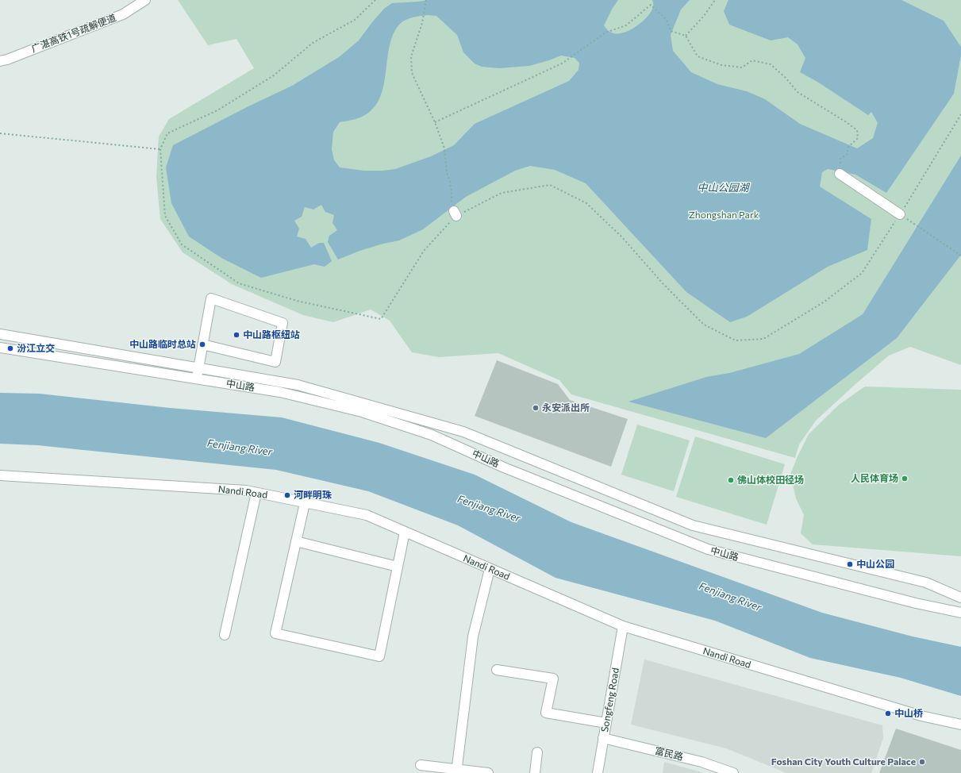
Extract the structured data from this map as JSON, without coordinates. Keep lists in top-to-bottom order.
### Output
{
  "streets": {
    "street": [
      "广湛高铁1号疏解便道",
      "中山路",
      "Nandi Road",
      "Songfeng Road",
      "富民路"
    ]
  },
  "crossings": [
    ["Nandi Road", "Songfeng Road"],
    ["Songfeng Road", "富民路"]
  ],
  "water": ["中山公园湖", "Fenjiang River"],
  "parks": ["Zhongshan Park"],
  "places": [
    "中山路枢纽站",
    "中山路临时总站",
    "汾江立交",
    "永安派出所",
    "人民体育场",
    "佛山体校田径场",
    "河畔明珠",
    "中山公园",
    "中山桥",
    "Foshan City Youth Culture Palace"
  ]
}
